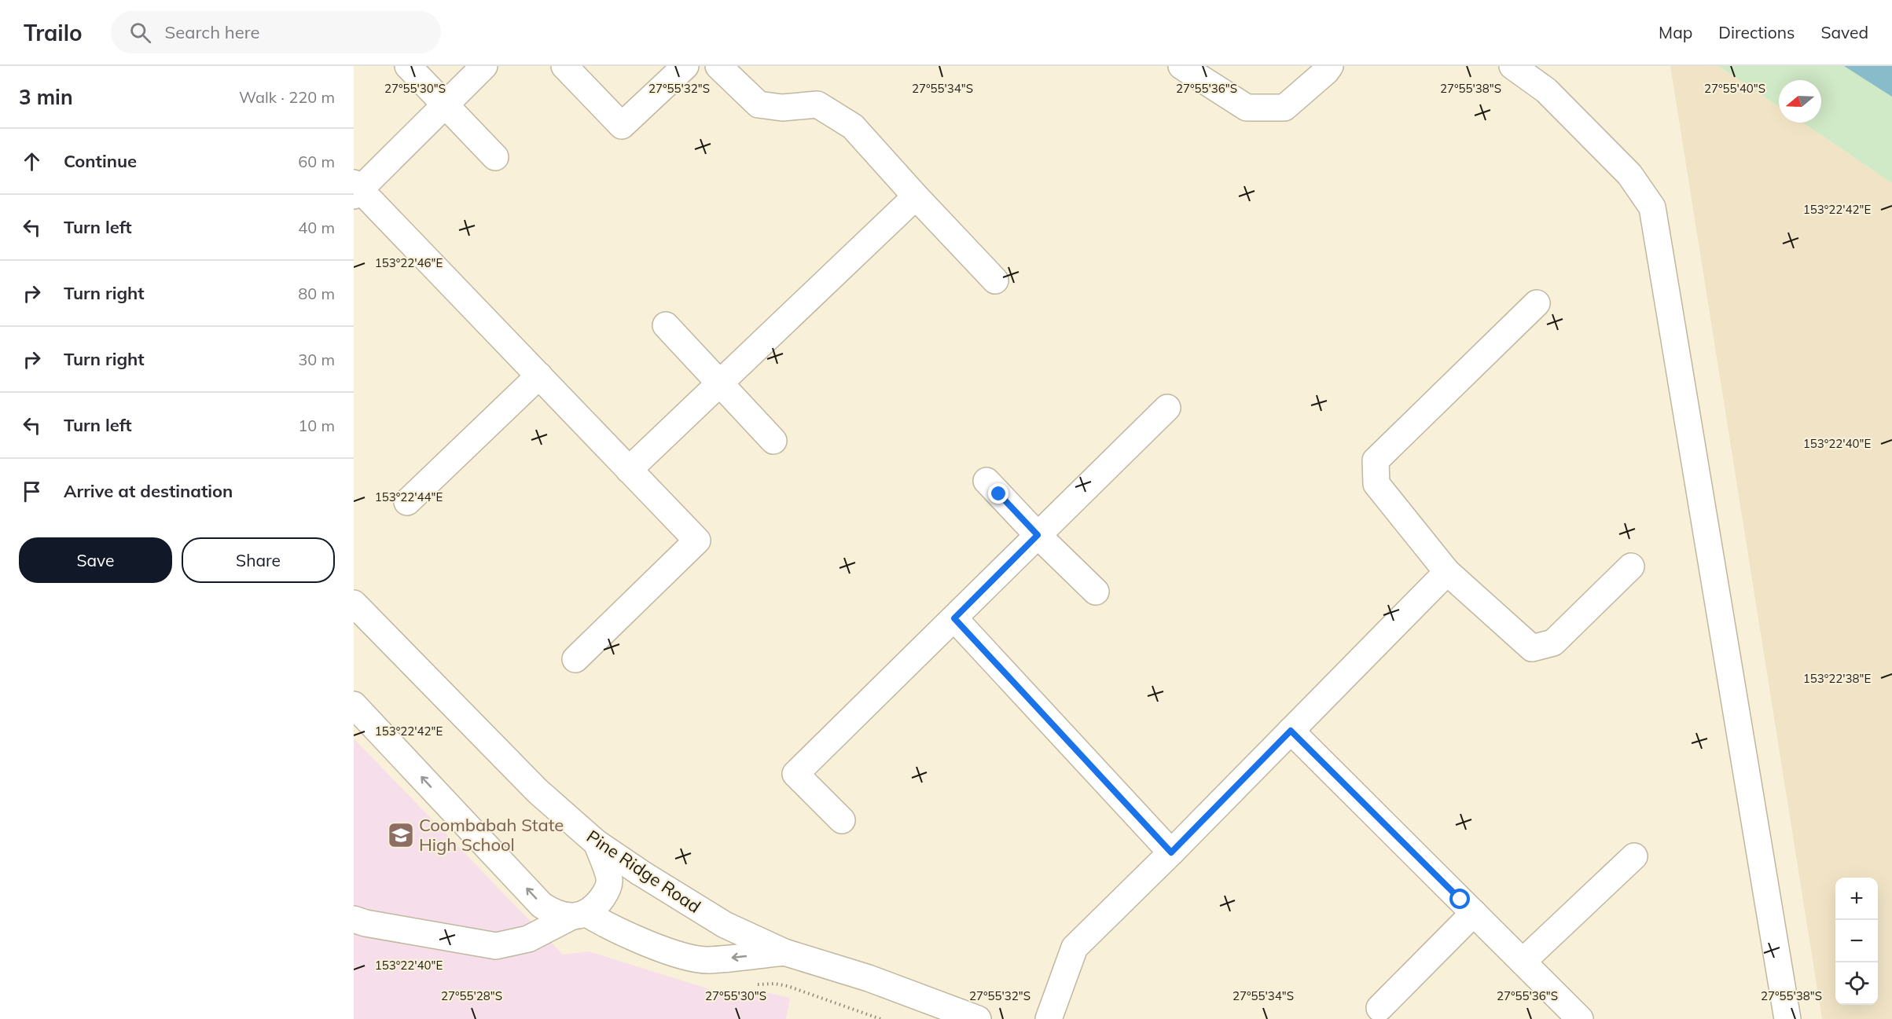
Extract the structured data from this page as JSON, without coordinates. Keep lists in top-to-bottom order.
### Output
{
  "streets": {
    "street": ["Pine Ridge Road"]
  },
  "places": {
    "school or university": ["Coombabah State High School"]
  },
  "north": "left",
  "page": {
    "header": "Trailo",
    "search": "Search here",
    "nav": ["Map", "Directions", "Saved"],
    "heading": ["3 min", "Walk · 220 m"],
    "list": [
      ["Continue", "60 m"],
      ["Turn left", "40 m"],
      ["Turn right", "80 m"],
      ["Turn right", "30 m"],
      ["Turn left", "10 m"],
      "Arrive at destination"
    ],
    "buttons": ["Save", "Share"],
    "map_buttons": ["+", "−"]
  },
  "coordinates": [
    "27°55'34\"S",
    "27°55'30\"S",
    "27°55'32\"S",
    "27°55'36\"S",
    "27°55'38\"S",
    "27°55'40\"S",
    "153°22'42\"E",
    "153°22'46\"E",
    "153°22'40\"E",
    "153°22'44\"E",
    "153°22'38\"E",
    "27°55'28\"S"
  ]
}
